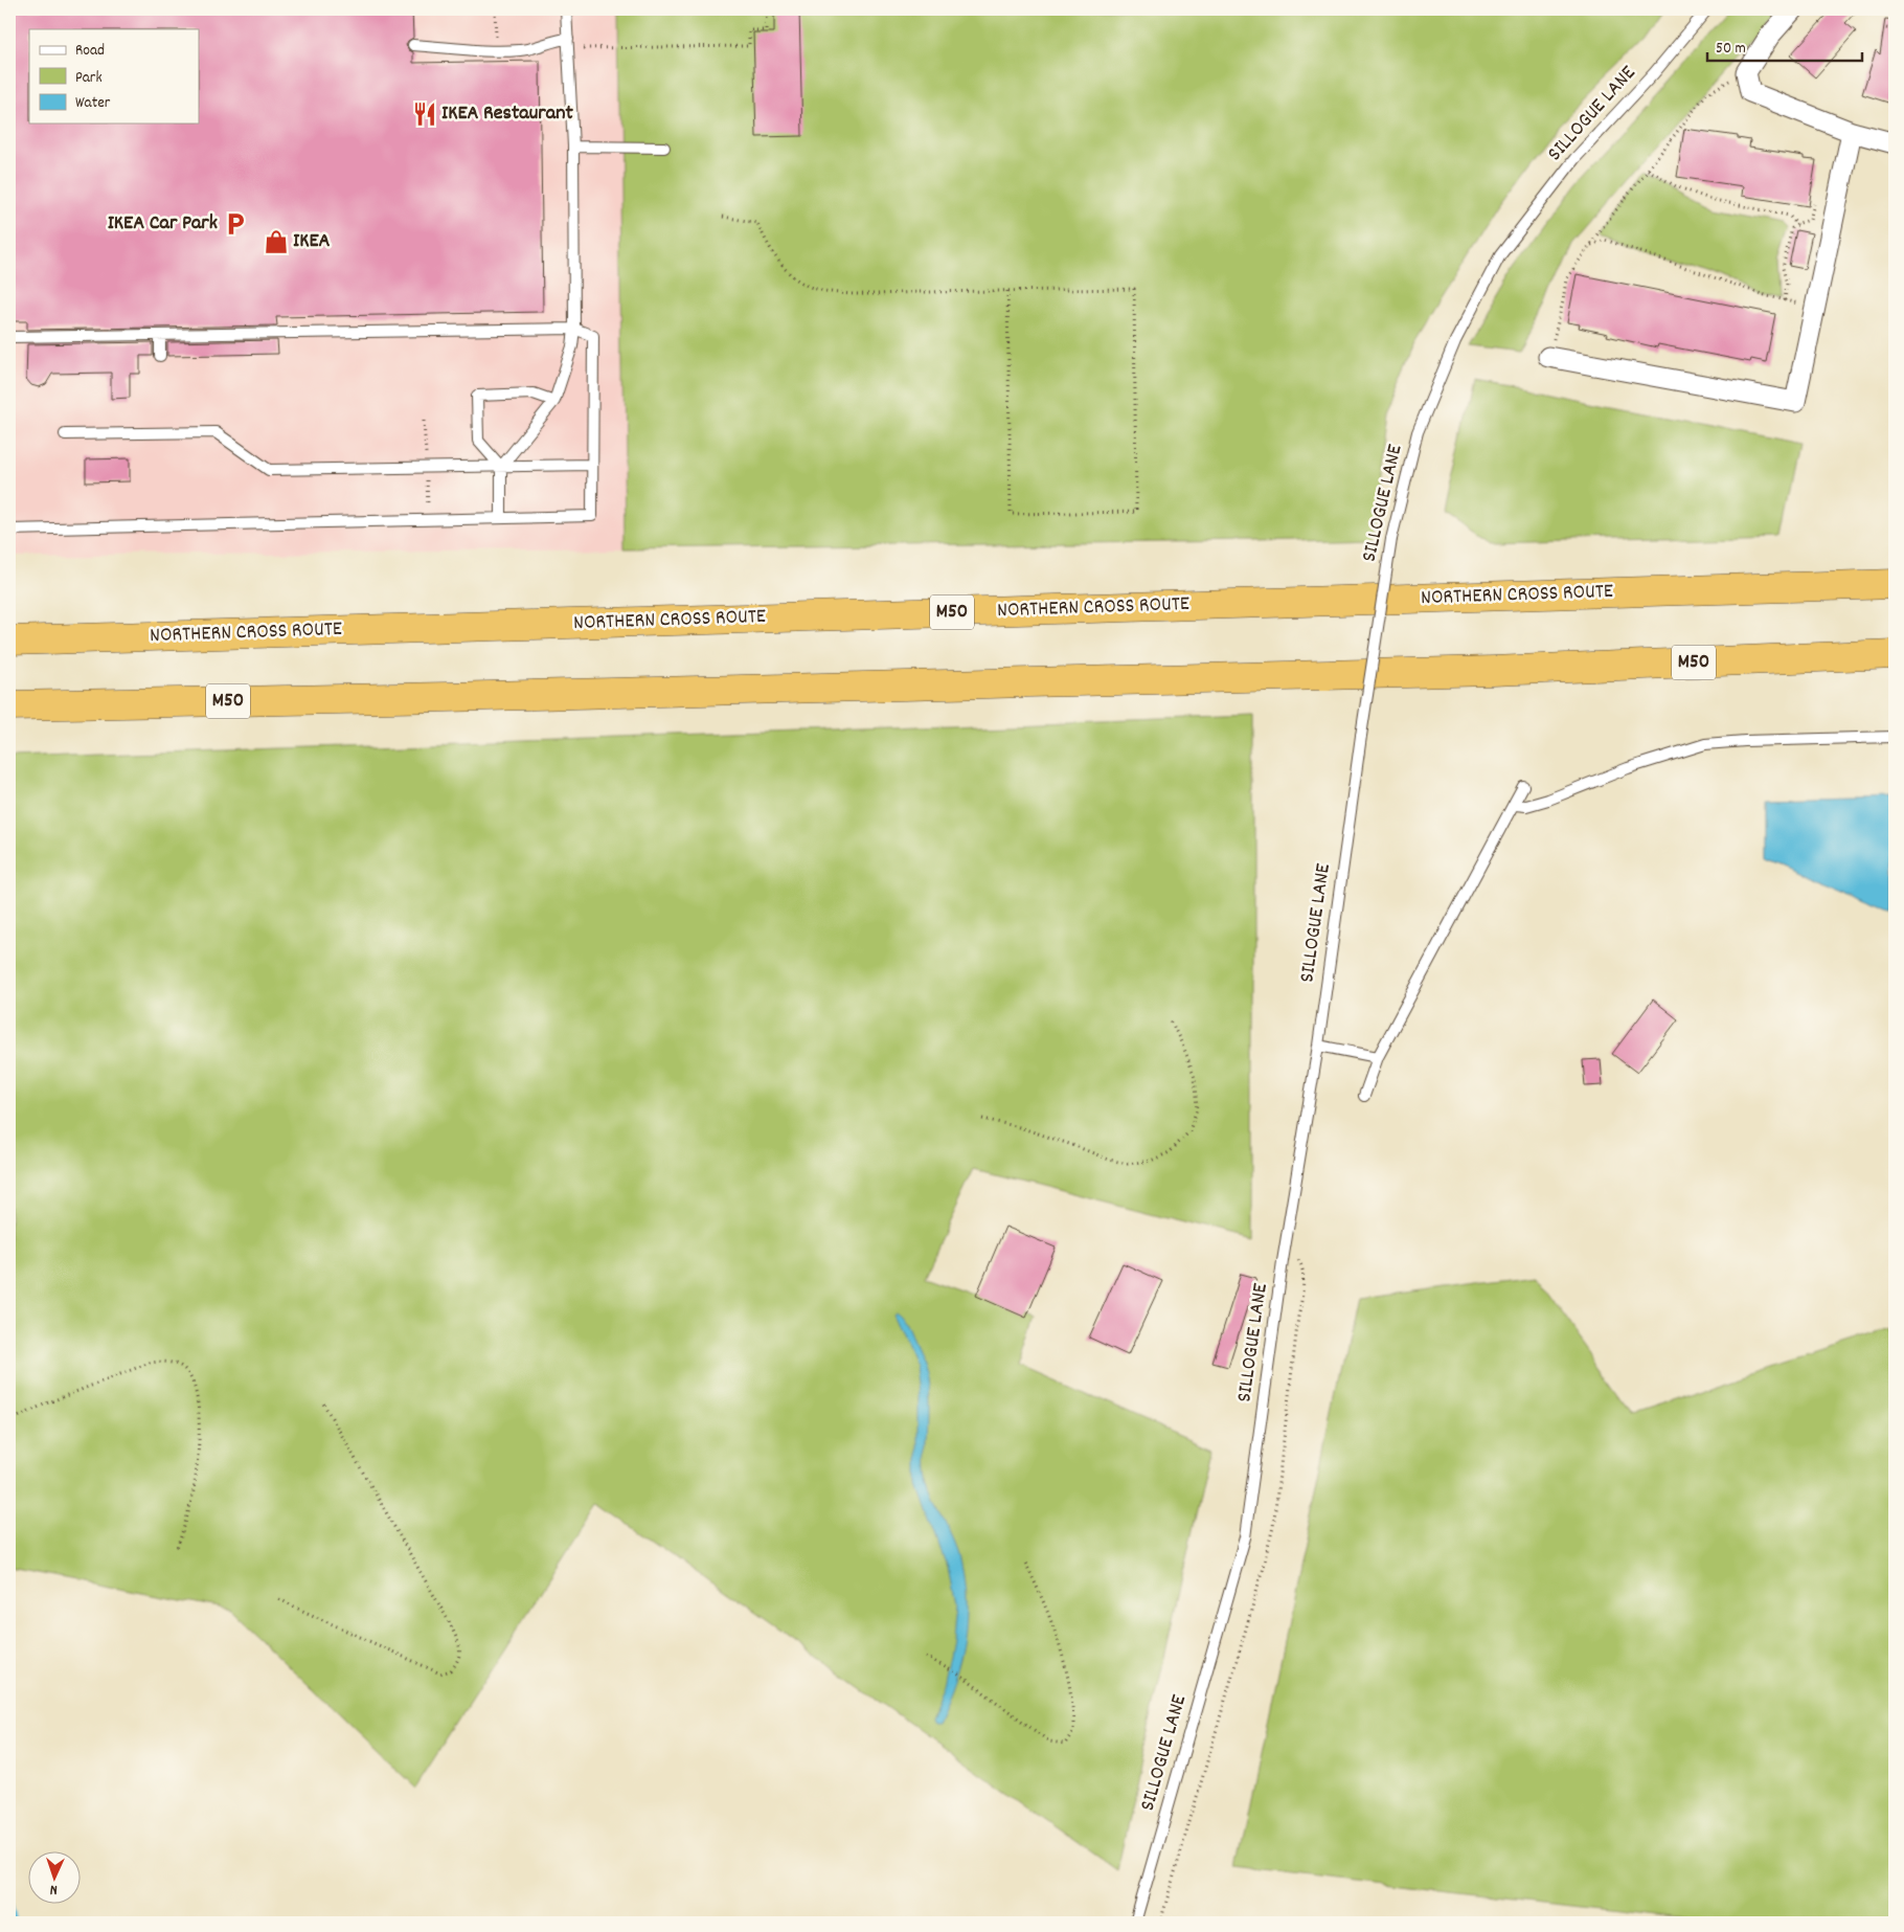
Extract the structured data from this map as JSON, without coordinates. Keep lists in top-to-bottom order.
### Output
{
  "streets": {
    "highway": ["NORTHERN CROSS ROUTE", "M50"],
    "lane": ["SILLOGUE LANE"]
  },
  "places": {
    "restaurant": ["IKEA Restaurant"],
    "parking": ["IKEA Car Park"],
    "shop": ["IKEA"]
  },
  "legend": ["Road", "Park", "Water"],
  "scale_bar": "50 m",
  "north": "bottom"
}
